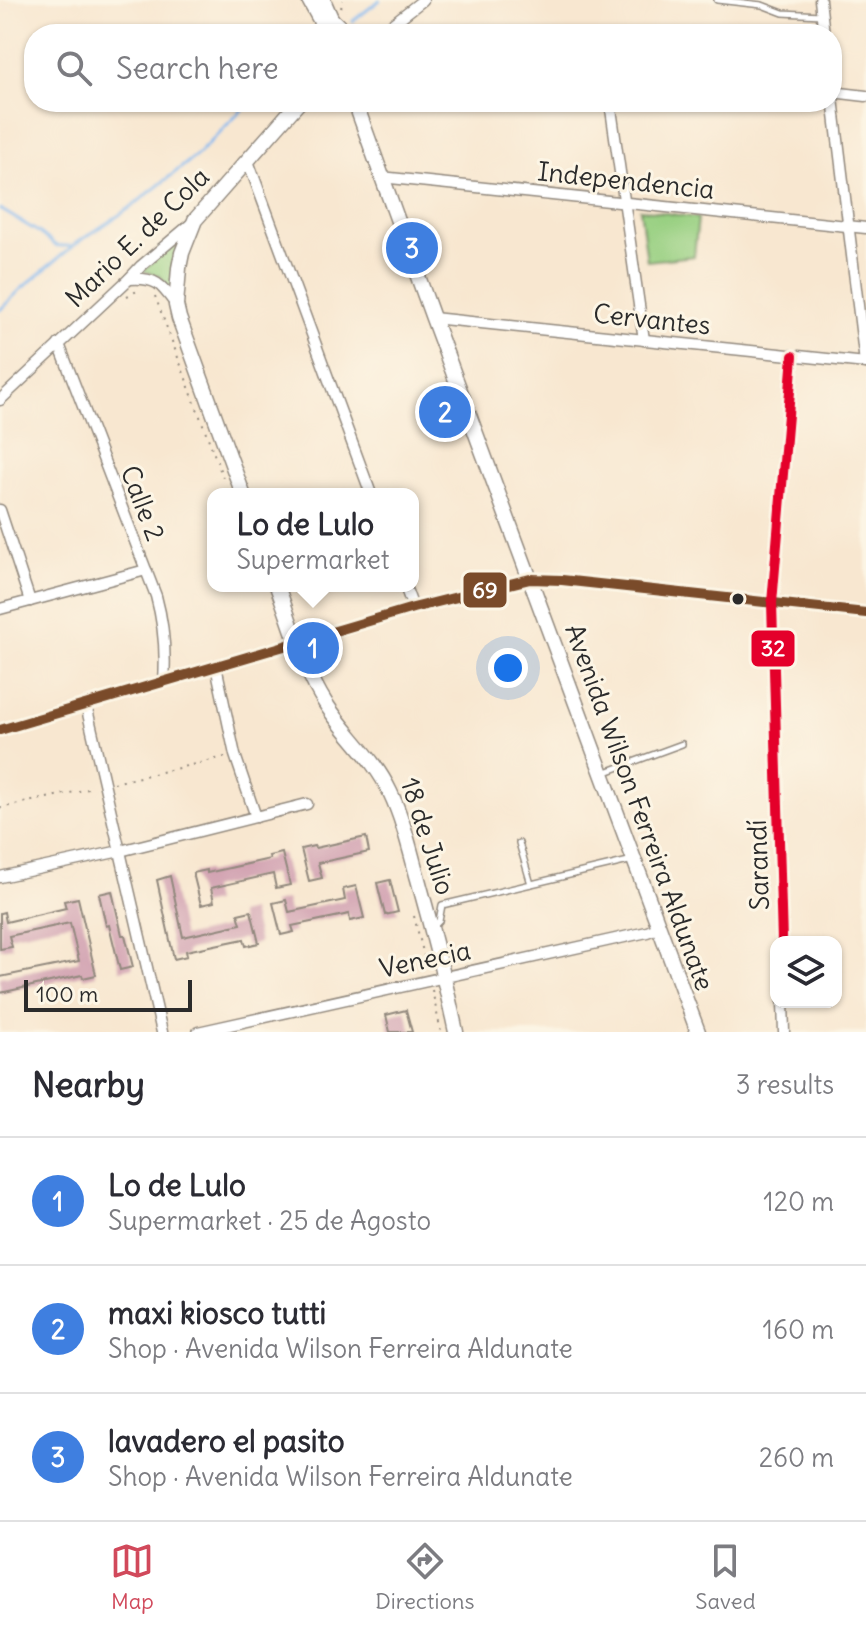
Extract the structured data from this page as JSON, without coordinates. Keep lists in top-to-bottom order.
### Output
{
  "streets": {
    "street": [
      "Independencia",
      "Mario E. de Cola",
      "Cervantes",
      "Calle 2",
      "Avenida Wilson Ferreira Aldunate",
      "18 de Julio",
      "Sarandí",
      "Venecia"
    ]
  },
  "crossings": [
    ["Independencia", "Avenida Wilson Ferreira Aldunate"],
    ["Mario E. de Cola", "Calle 2"],
    ["Cervantes", "Avenida Wilson Ferreira Aldunate"],
    ["Cervantes", "Sarandí"],
    ["Avenida Wilson Ferreira Aldunate", "Venecia"],
    ["18 de Julio", "Venecia"]
  ],
  "lines": ["transit line 32", "transit line 69"],
  "scale_bar": "100 m",
  "page": {
    "search": "Search here",
    "pins": ["3", "2", "1"],
    "popup": ["Lo de Lulo", "Supermarket"],
    "scale": "100 m",
    "heading": ["Nearby", "3 results"],
    "list": [
      {
        "mark": "1",
        "name": "Lo de Lulo",
        "note": "Supermarket · 25 de Agosto",
        "value": "120 m"
      },
      {
        "mark": "2",
        "name": "maxi kiosco tutti",
        "note": "Shop · Avenida Wilson Ferreira Aldunate",
        "value": "160 m"
      },
      {
        "mark": "3",
        "name": "lavadero el pasito",
        "note": "Shop · Avenida Wilson Ferreira Aldunate",
        "value": "260 m"
      }
    ],
    "nav": ["Map", "Directions", "Saved"]
  }
}
